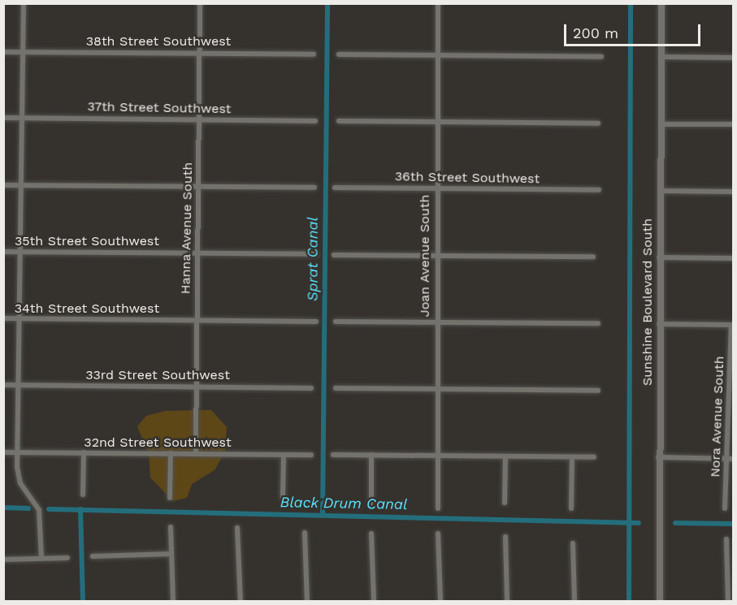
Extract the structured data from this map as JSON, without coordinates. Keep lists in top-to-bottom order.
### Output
{
  "streets": {
    "street": [
      "38th Street Southwest",
      "37th Street Southwest",
      "36th Street Southwest",
      "Hanna Avenue South",
      "35th Street Southwest",
      "Joan Avenue South",
      "Sunshine Boulevard South",
      "34th Street Southwest",
      "33rd Street Southwest",
      "Nora Avenue South",
      "32nd Street Southwest"
    ]
  },
  "crossings": [
    ["38th Street Southwest", "Hanna Avenue South"],
    ["37th Street Southwest", "Hanna Avenue South"],
    ["36th Street Southwest", "Joan Avenue South"],
    ["Hanna Avenue South", "35th Street Southwest"],
    ["Hanna Avenue South", "34th Street Southwest"],
    ["Hanna Avenue South", "33rd Street Southwest"],
    ["Hanna Avenue South", "32nd Street Southwest"]
  ],
  "water": ["Sprat Canal", "Black Drum Canal"],
  "scale_bar": "200 m"
}
